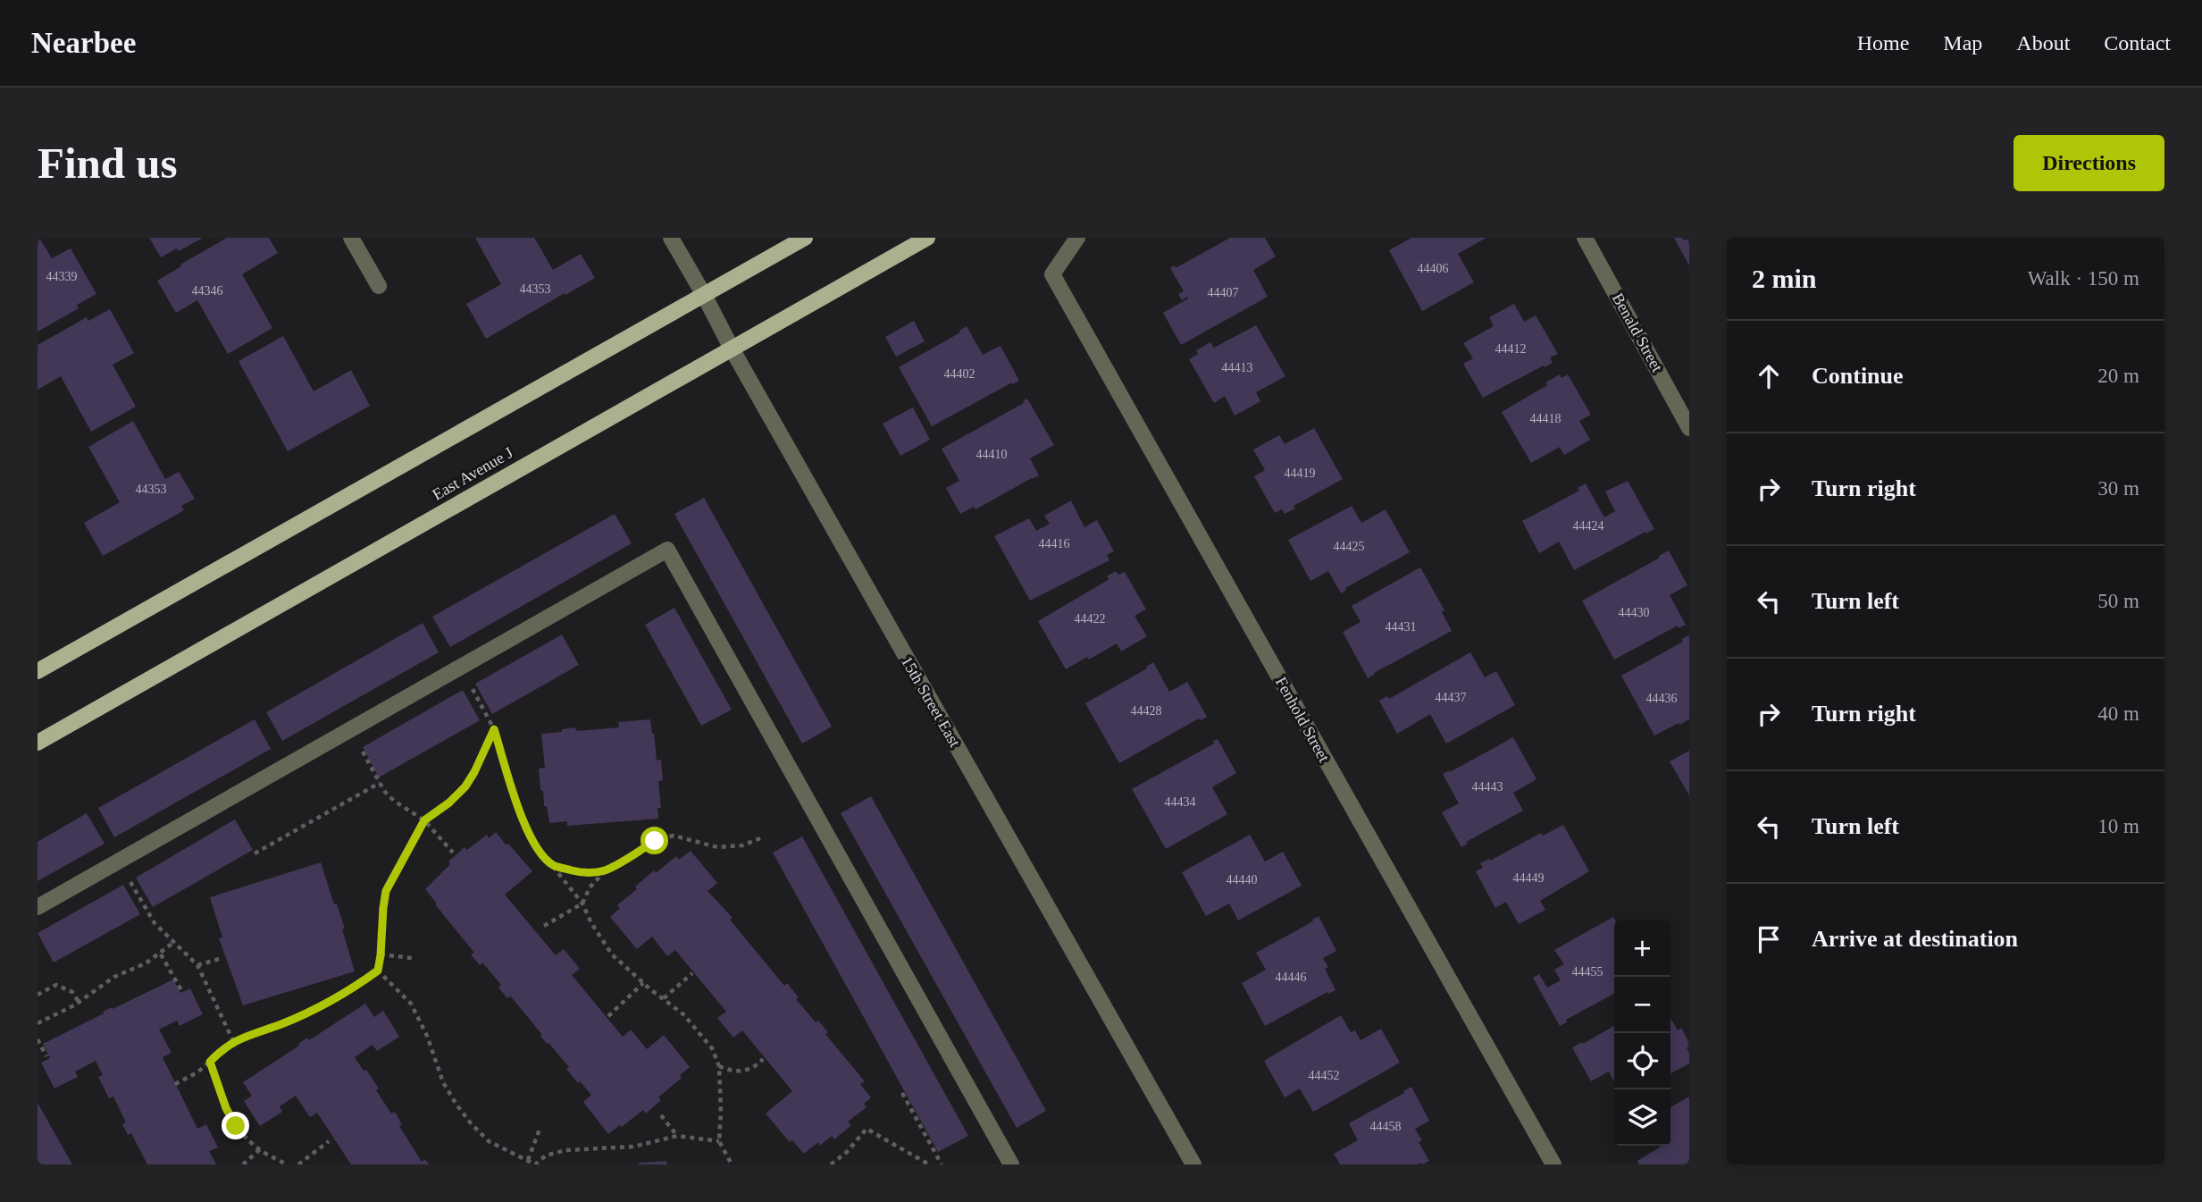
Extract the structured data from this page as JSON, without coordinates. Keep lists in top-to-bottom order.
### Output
{
  "streets": {
    "main road": ["East Avenue J"],
    "street": ["Benald Street", "15th Street East", "Fenhold Street"]
  },
  "crossings": [
    ["East Avenue J", "15th Street East"]
  ],
  "house_numbers": [
    "44406",
    "44339",
    "44353",
    "44346",
    "44407",
    "44412",
    "44413",
    "44402",
    "44418",
    "44410",
    "44419",
    "44353",
    "44424",
    "44416",
    "44425",
    "44430",
    "44422",
    "44431",
    "44437",
    "44436",
    "44428",
    "44443",
    "44434",
    "44449",
    "44440",
    "44455",
    "44446",
    "44452",
    "44458"
  ],
  "page": {
    "header": "Nearbee",
    "nav": [
      "Home",
      "Map",
      "About",
      "Contact"
    ],
    "buttons": "Directions",
    "title": "Find us",
    "heading": ["2 min", "Walk · 150 m"],
    "list": [
      ["Continue", "20 m"],
      ["Turn right", "30 m"],
      ["Turn left", "50 m"],
      ["Turn right", "40 m"],
      ["Turn left", "10 m"],
      "Arrive at destination"
    ],
    "map_buttons": ["+", "−"]
  }
}
